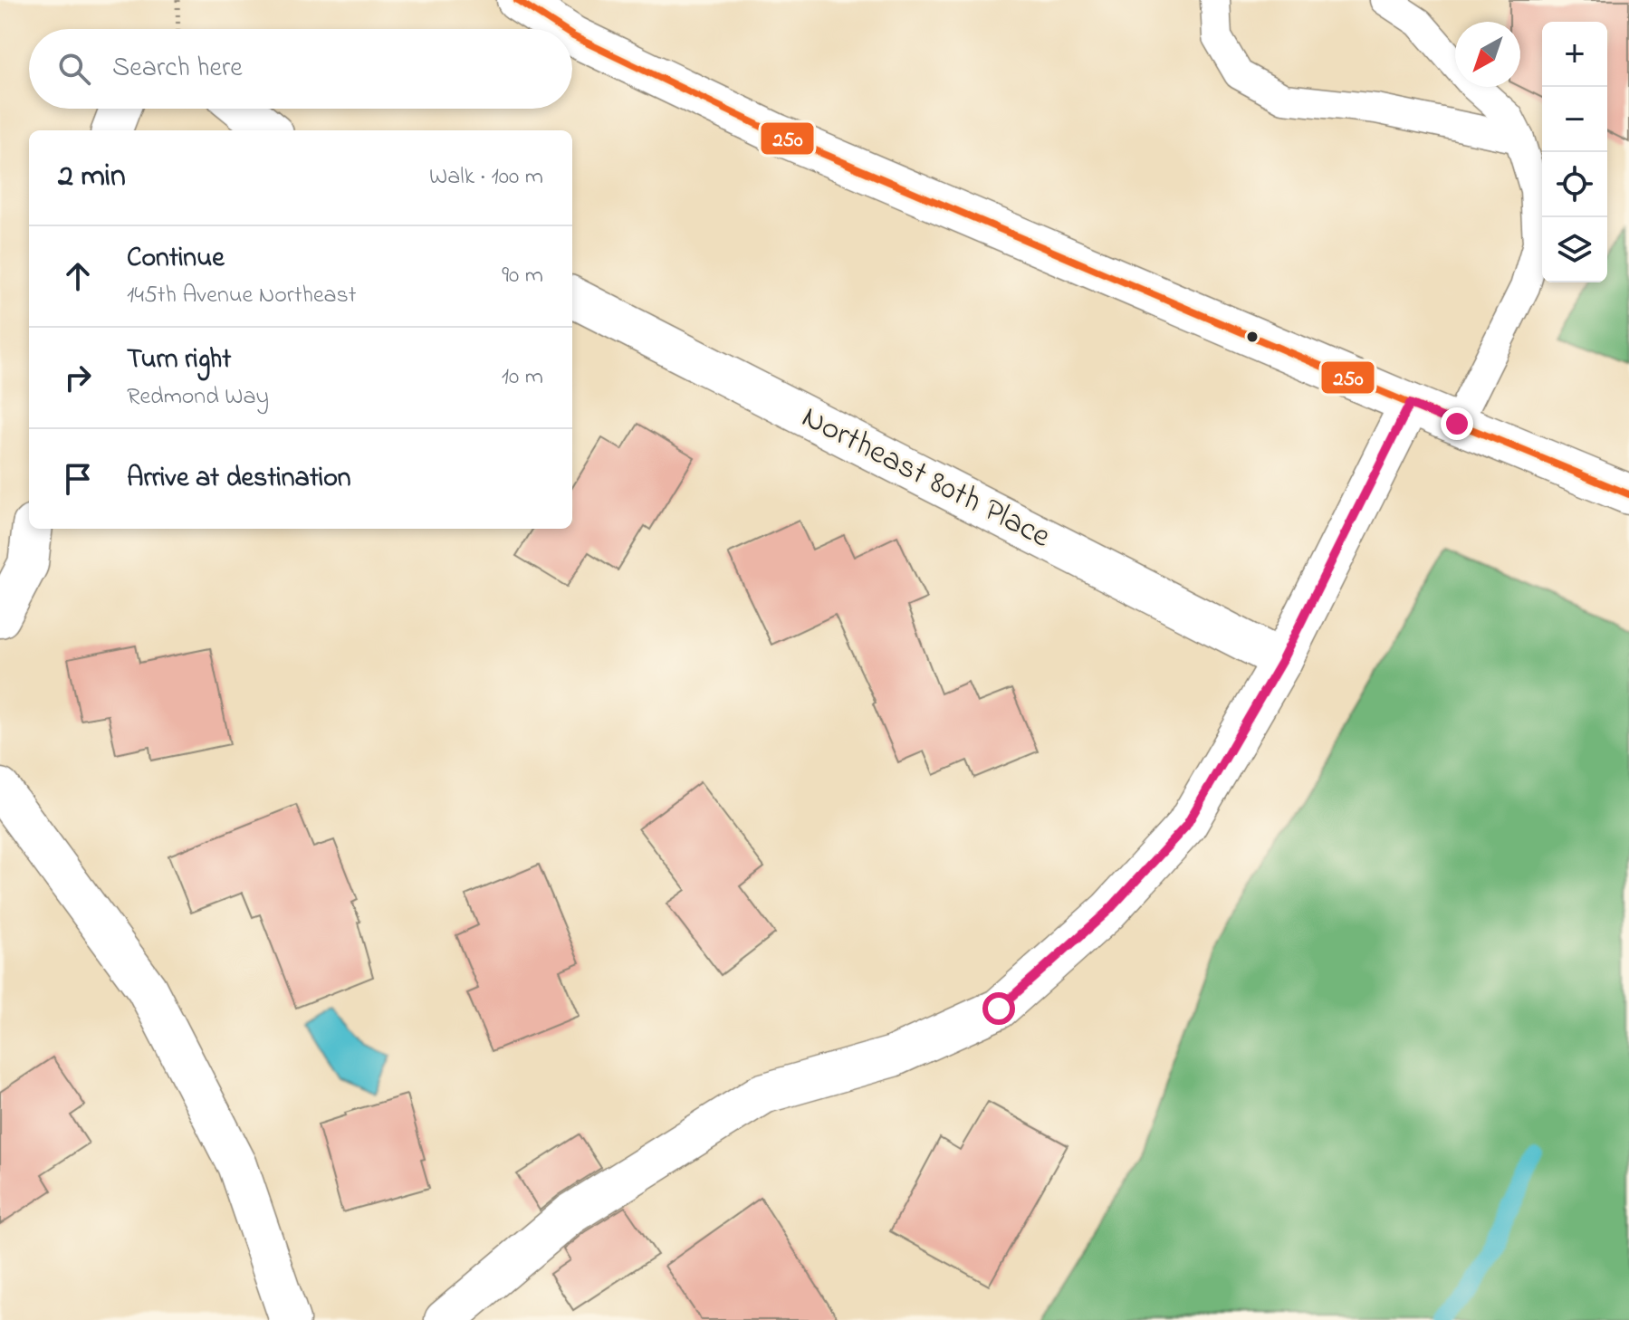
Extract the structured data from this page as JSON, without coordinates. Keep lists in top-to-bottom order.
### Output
{
  "streets": {
    "street": ["Northeast 80th Place"]
  },
  "lines": ["transit line 250"],
  "north": "bottom left",
  "page": {
    "map_buttons": ["+", "−"],
    "search": "Search here",
    "heading": ["2 min", "Walk · 100 m"],
    "list": [
      ["Continue", "145th Avenue Northeast", "90 m"],
      ["Turn right", "Redmond Way", "10 m"],
      "Arrive at destination"
    ]
  }
}
